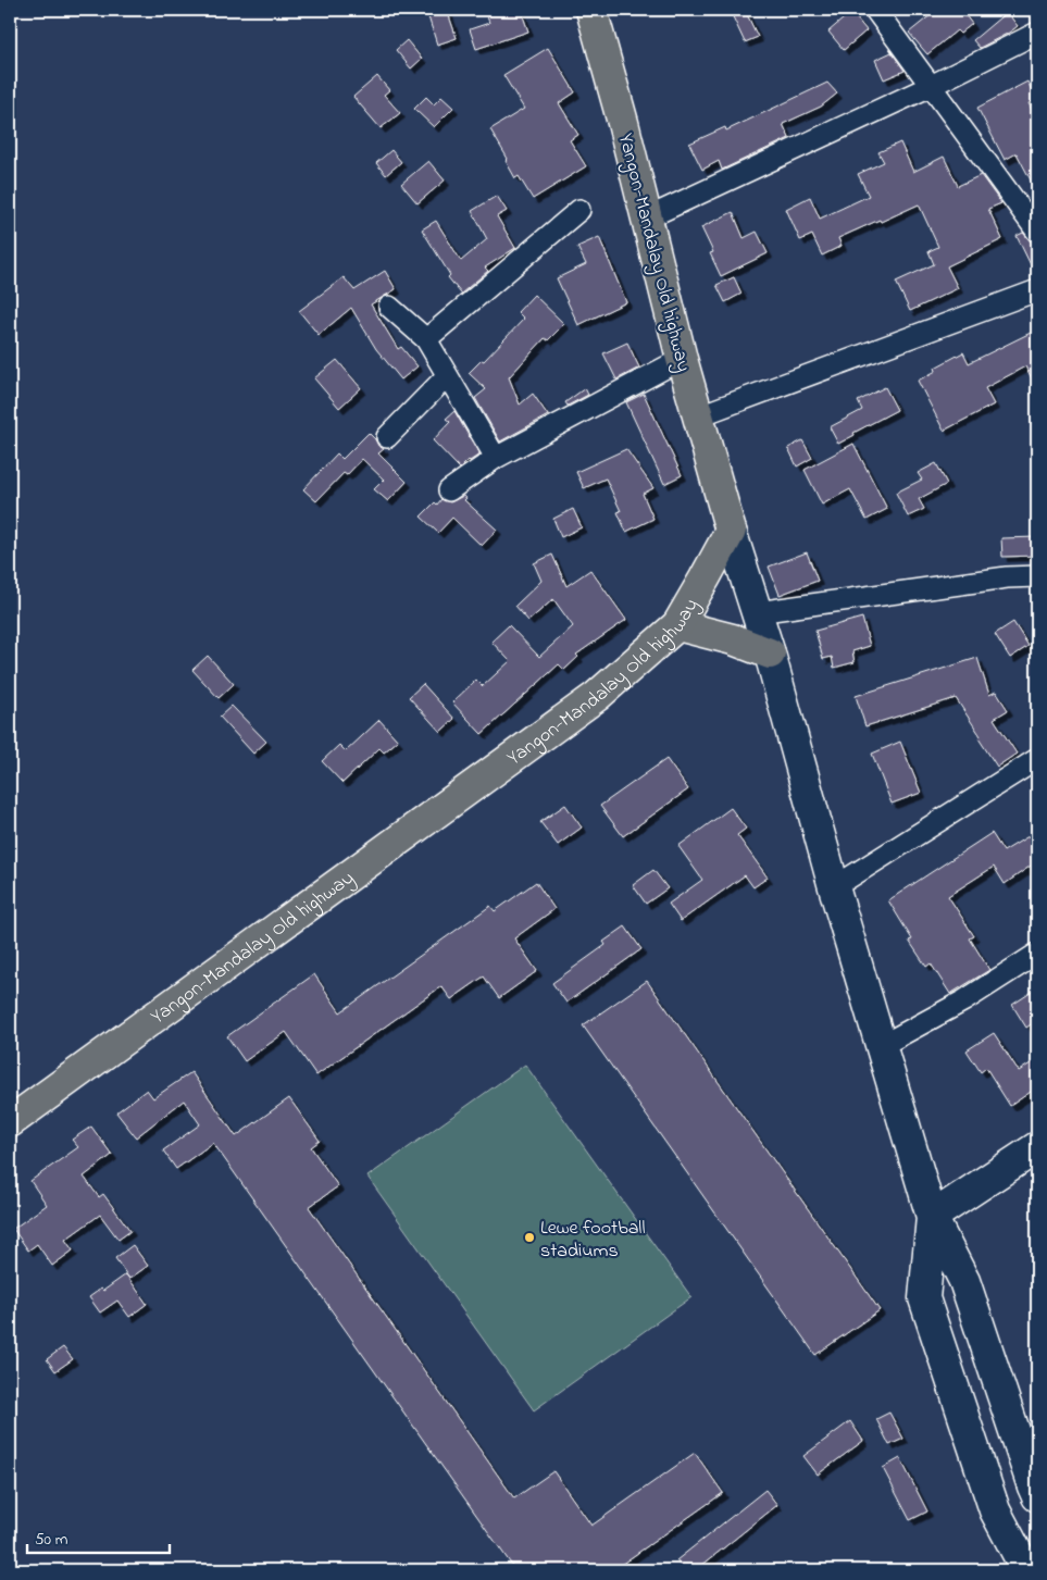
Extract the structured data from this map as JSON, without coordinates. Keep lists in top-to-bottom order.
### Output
{
  "streets": {
    "main road": ["Yangon-Mandalay Old highway"]
  },
  "places": ["Lewe football stadiums"],
  "scale_bar": "50 m"
}
